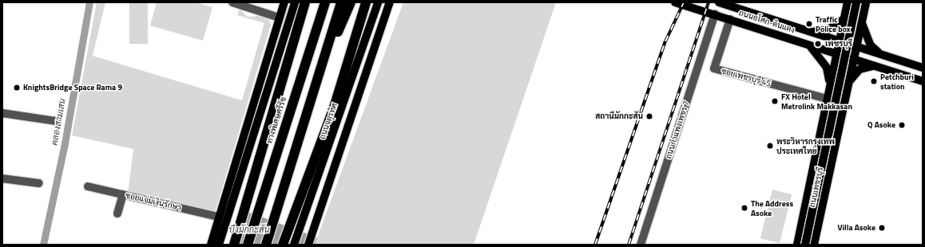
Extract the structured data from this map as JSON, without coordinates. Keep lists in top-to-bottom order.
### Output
{
  "streets": {
    "highway": ["ทางพิเศษศรีรัช"],
    "main road": ["ถนนอโศก-ดินแดง", "ถนนจตุรทิศ", "ถนนเพชรบุรี"],
    "street": ["ซอยเพชรบุรี 45", "ถนนกำแพงเพชร 7", "ซอยแจ่มเงินรักษา"]
  },
  "crossings": [
    ["ถนนอโศก-ดินแดง", "ซอยเพชรบุรี 45"],
    ["ถนนอโศก-ดินแดง", "ถนนกำแพงเพชร 7"],
    ["ถนนอโศก-ดินแดง", "ถนนเพชรบุรี"],
    ["ซอยเพชรบุรี 45", "ถนนเพชรบุรี"]
  ],
  "water": ["คลองสามเสน", "บึงมักกะสัน"],
  "places": [
    "Traffic Police box",
    "เพชรบุรี",
    "Petchburi station",
    "KnightsBridge Space Rama 9",
    "FX Hotel Metrolink Makkasan",
    "สถานีมักกะสัน",
    "Q Asoke",
    "พระวิหารกรุงเทพ ประเทศไทย",
    "The Address Asoke",
    "Villa Asoke"
  ]
}
